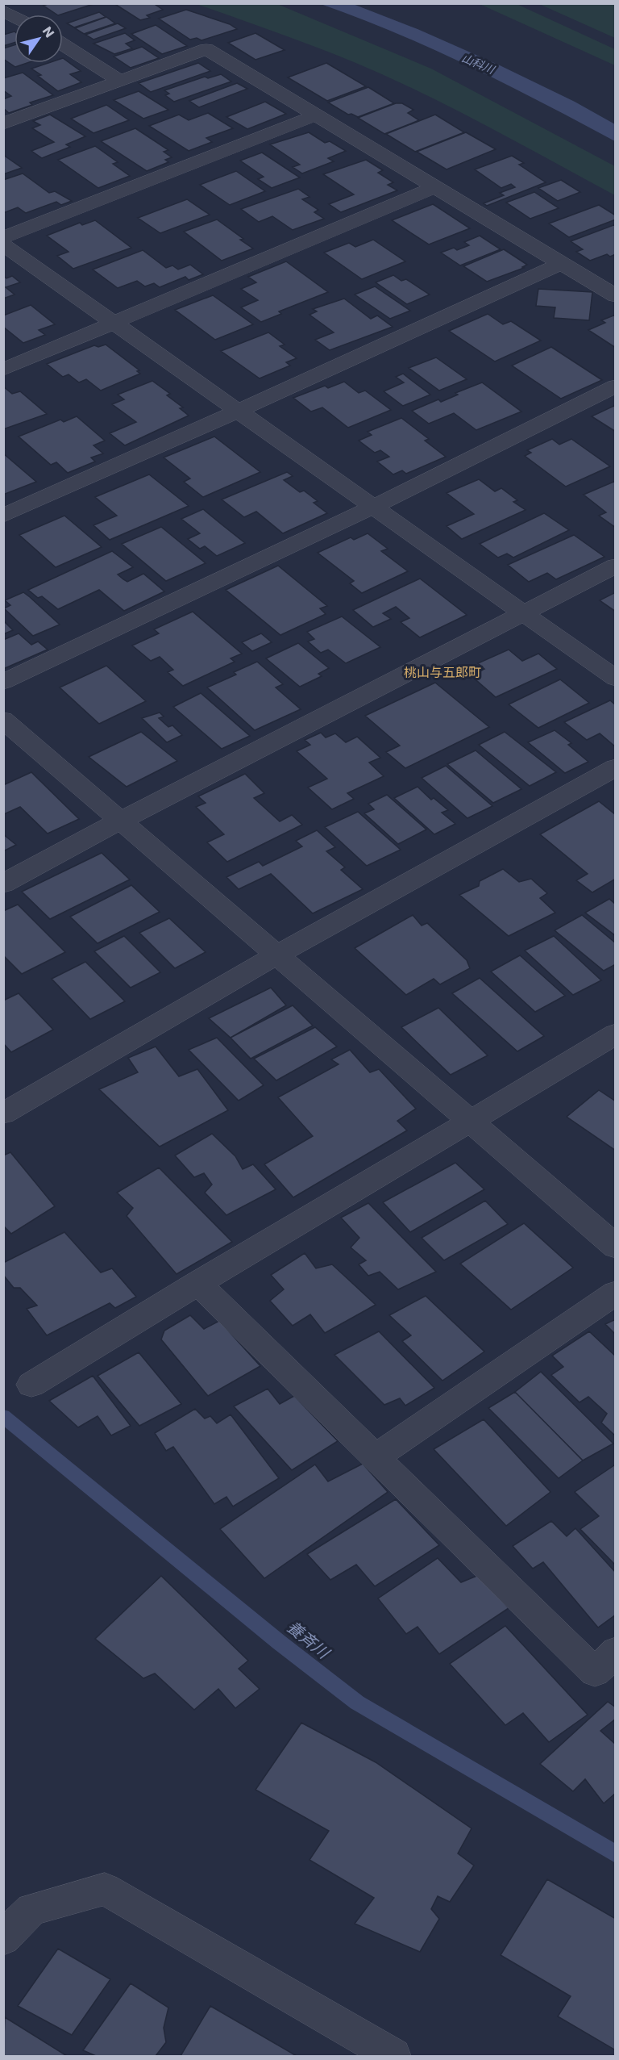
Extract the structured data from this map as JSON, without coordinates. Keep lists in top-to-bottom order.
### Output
{
  "districts": ["桃山与五郎町"],
  "water": ["山科川", "養斉川"],
  "north": "top right"
}
